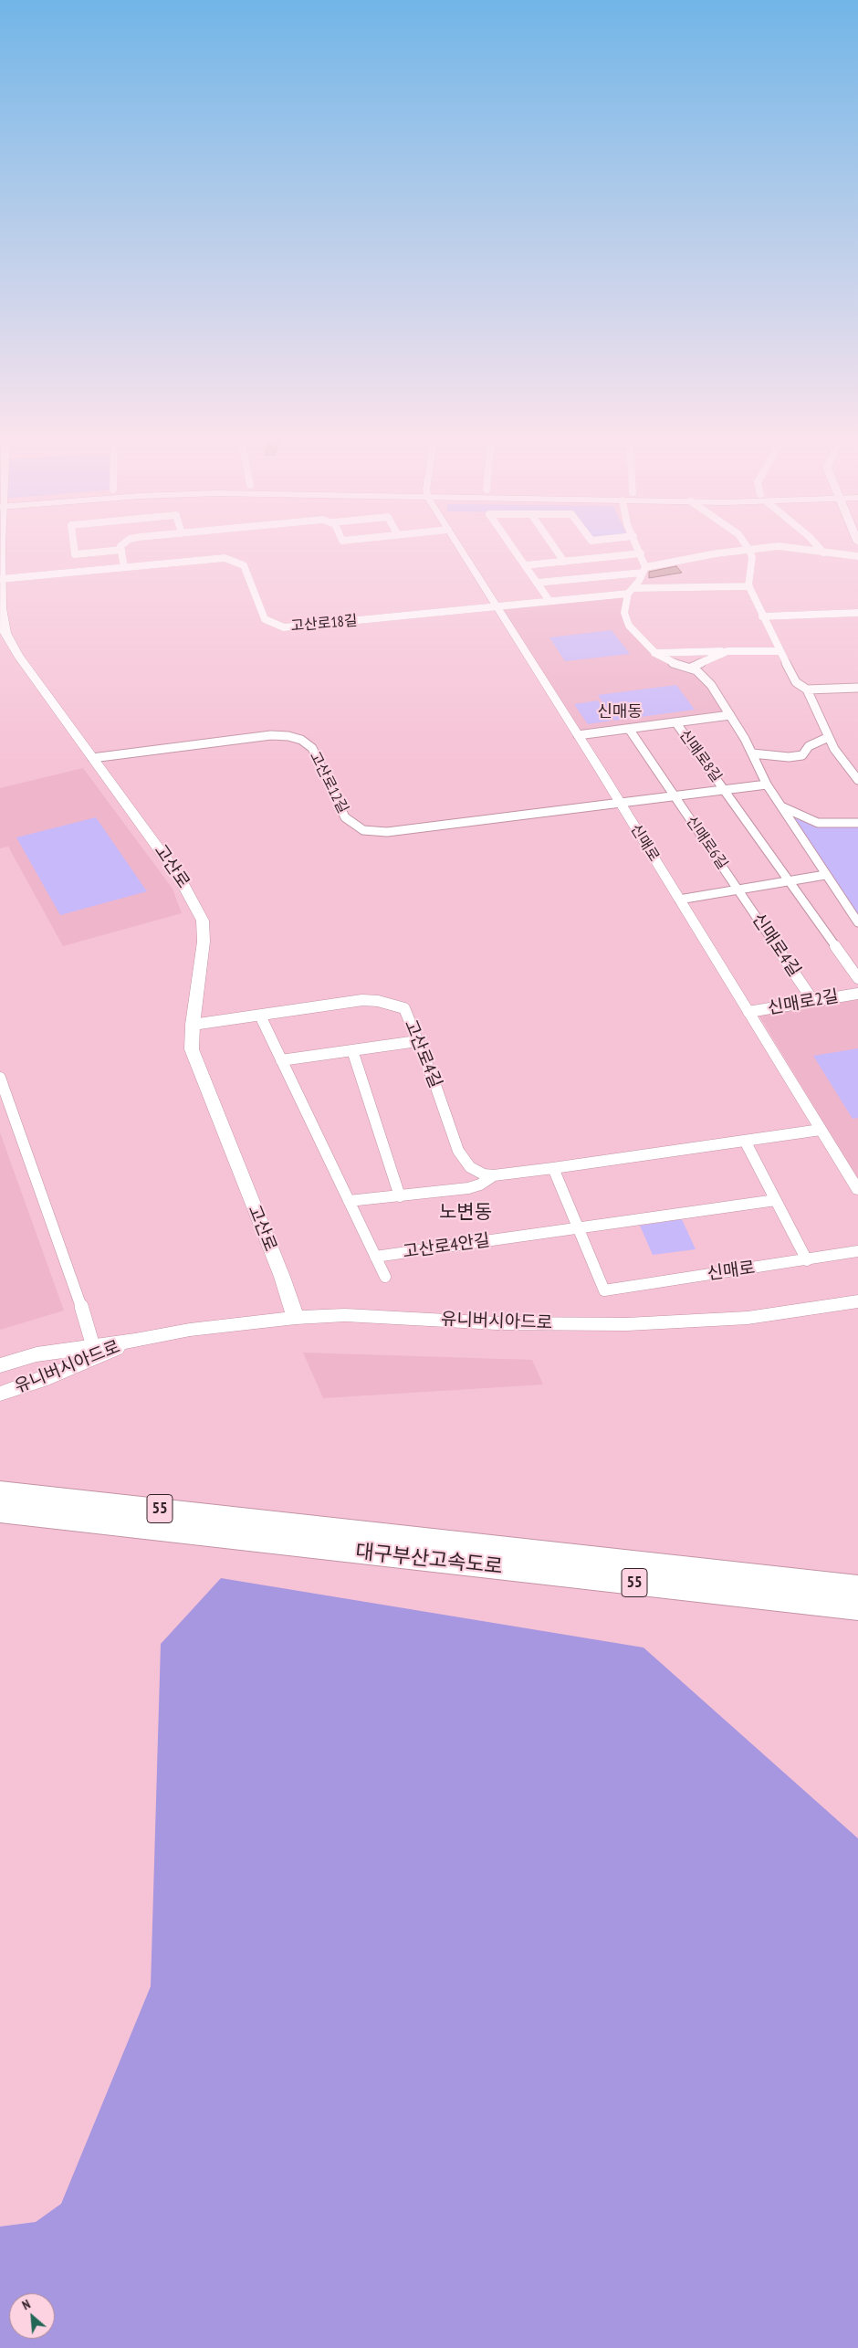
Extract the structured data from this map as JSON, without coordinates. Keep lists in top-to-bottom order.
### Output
{
  "streets": {
    "highway": ["55", "대구부산고속도로"],
    "main road": ["고산로", "유니버시아드로"],
    "street": [
      "고산로18길",
      "신매로8길",
      "고산로12길",
      "신매로",
      "신매로6길",
      "신매로4길",
      "신매로2길",
      "고산로4길",
      "고산로4안길"
    ]
  },
  "crossings": [
    ["고산로18길", "신매로"],
    ["고산로18길", "고산로"],
    ["신매로8길", "신매로"],
    ["신매로8길", "신매로6길"],
    ["고산로12길", "신매로"],
    ["고산로12길", "신매로6길"],
    ["고산로12길", "고산로"],
    ["신매로", "신매로6길"],
    ["신매로", "신매로4길"],
    ["신매로", "신매로2길"],
    ["신매로", "고산로4길"],
    ["신매로", "고산로4안길"],
    ["신매로6길", "신매로4길"],
    ["고산로", "고산로4길"],
    ["고산로", "유니버시아드로"],
    ["신매로4길", "신매로2길"]
  ],
  "districts": ["신매동", "노변동"],
  "north": "top left"
}
